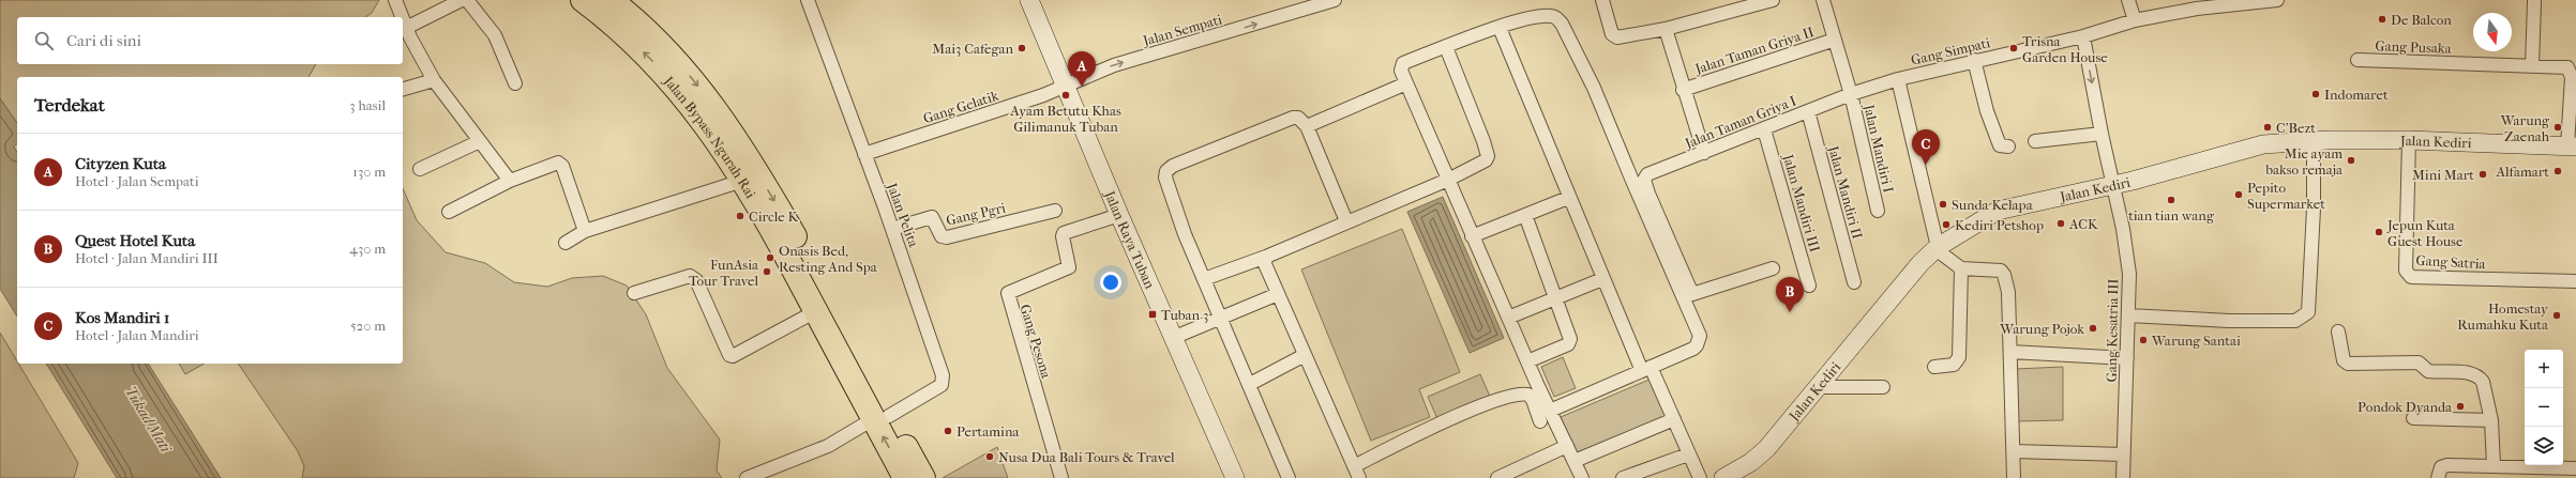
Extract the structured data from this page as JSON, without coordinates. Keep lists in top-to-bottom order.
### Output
{
  "streets": {
    "highway": ["Jalan Bypass Ngurah Rai"],
    "main road": ["Jalan Kediri", "Jalan Raya Tuban"],
    "street": [
      "Jalan Sempati",
      "Gang Pusaka",
      "Jalan Taman Griya II",
      "Gang Simpati",
      "Gang Gelatik",
      "Jalan Taman Griya I",
      "Jalan Mandiri I",
      "Jalan Mandiri II",
      "Jalan Mandiri III",
      "Gang Pgri",
      "Jalan Pelita",
      "Gang Satria",
      "Gang Kesatria III",
      "Gang Pesona"
    ]
  },
  "crossings": [
    ["Jalan Sempati", "Gang Gelatik"],
    ["Jalan Sempati", "Jalan Raya Tuban"],
    ["Gang Pusaka", "Jalan Kediri"],
    ["Jalan Taman Griya II", "Jalan Mandiri I"],
    ["Gang Simpati", "Jalan Taman Griya I"],
    ["Gang Simpati", "Jalan Mandiri I"],
    ["Gang Simpati", "Gang Kesatria III"],
    ["Gang Gelatik", "Jalan Pelita"],
    ["Gang Gelatik", "Jalan Raya Tuban"],
    ["Jalan Taman Griya I", "Jalan Mandiri I"],
    ["Jalan Taman Griya I", "Jalan Mandiri II"],
    ["Jalan Taman Griya I", "Jalan Mandiri III"],
    ["Jalan Bypass Ngurah Rai", "Jalan Pelita"],
    ["Jalan Kediri", "Gang Satria"],
    ["Jalan Kediri", "Gang Kesatria III"],
    ["Gang Pgri", "Jalan Pelita"],
    ["Jalan Raya Tuban", "Gang Pesona"]
  ],
  "one_way": ["Jalan Sempati"],
  "water": ["Tukad Mati"],
  "places": {
    "other": [
      "De Balcon",
      "Mai3 Cafegan",
      "Trisna Garden House",
      "Indomaret",
      "Ayam Betutu Khas Gilimanuk Tuban",
      "C'Bezt",
      "Warung Zaenah",
      "Mie ayam bakso remaja",
      "Alfamart",
      "Mini Mart",
      "Pepito Supermarket",
      "tian tian wang",
      "Sunda Kelapa",
      "Circle K",
      "ACK",
      "Kediri Petshop",
      "Jepun Kuta Guest House",
      "Onasis Bed, Resting And Spa",
      "FunAsia Tour Travel",
      "Homestay Rumahku Kuta",
      "Warung Pojok",
      "Warung Santai",
      "Pondok Dyanda",
      "Pertamina",
      "Nusa Dua Bali Tours & Travel"
    ],
    "transit": ["Tuban 3"]
  },
  "north": "bottom",
  "page": {
    "search": "Cari di sini",
    "pins": ["A", "C", "B"],
    "heading": ["Terdekat", "3 hasil"],
    "list": [
      {
        "mark": "A",
        "name": "Cityzen Kuta",
        "note": "Hotel · Jalan Sempati",
        "value": "130 m"
      },
      {
        "mark": "B",
        "name": "Quest Hotel Kuta",
        "note": "Hotel · Jalan Mandiri III",
        "value": "430 m"
      },
      {
        "mark": "C",
        "name": "Kos Mandiri 1",
        "note": "Hotel · Jalan Mandiri",
        "value": "520 m"
      }
    ],
    "map_buttons": ["+", "−"]
  }
}
